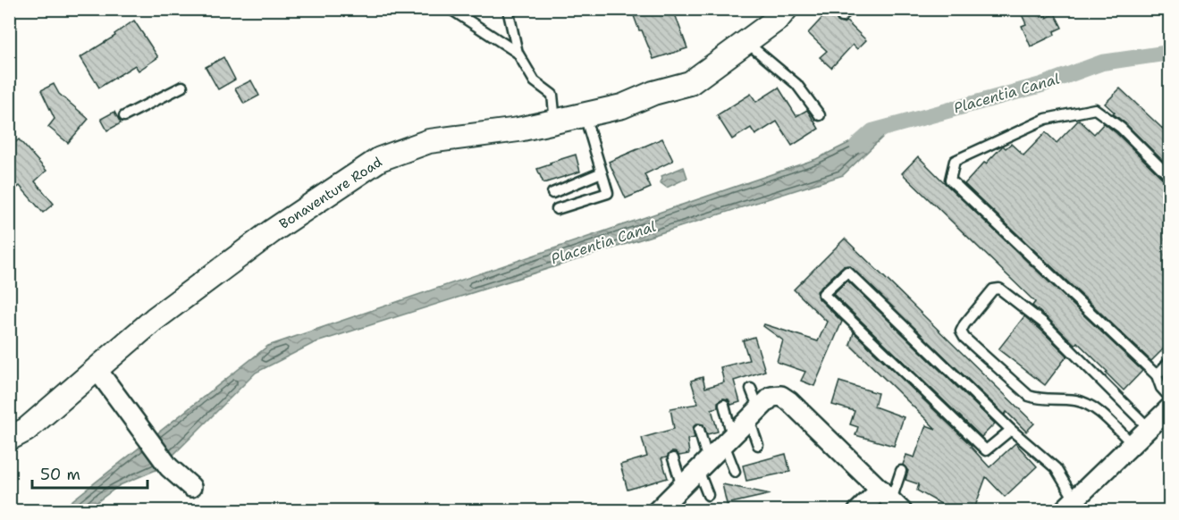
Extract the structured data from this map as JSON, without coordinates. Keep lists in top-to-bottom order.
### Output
{
  "streets": {
    "street": ["Bonaventure Road"]
  },
  "water": ["Placentia Canal"],
  "scale_bar": "50 m"
}
